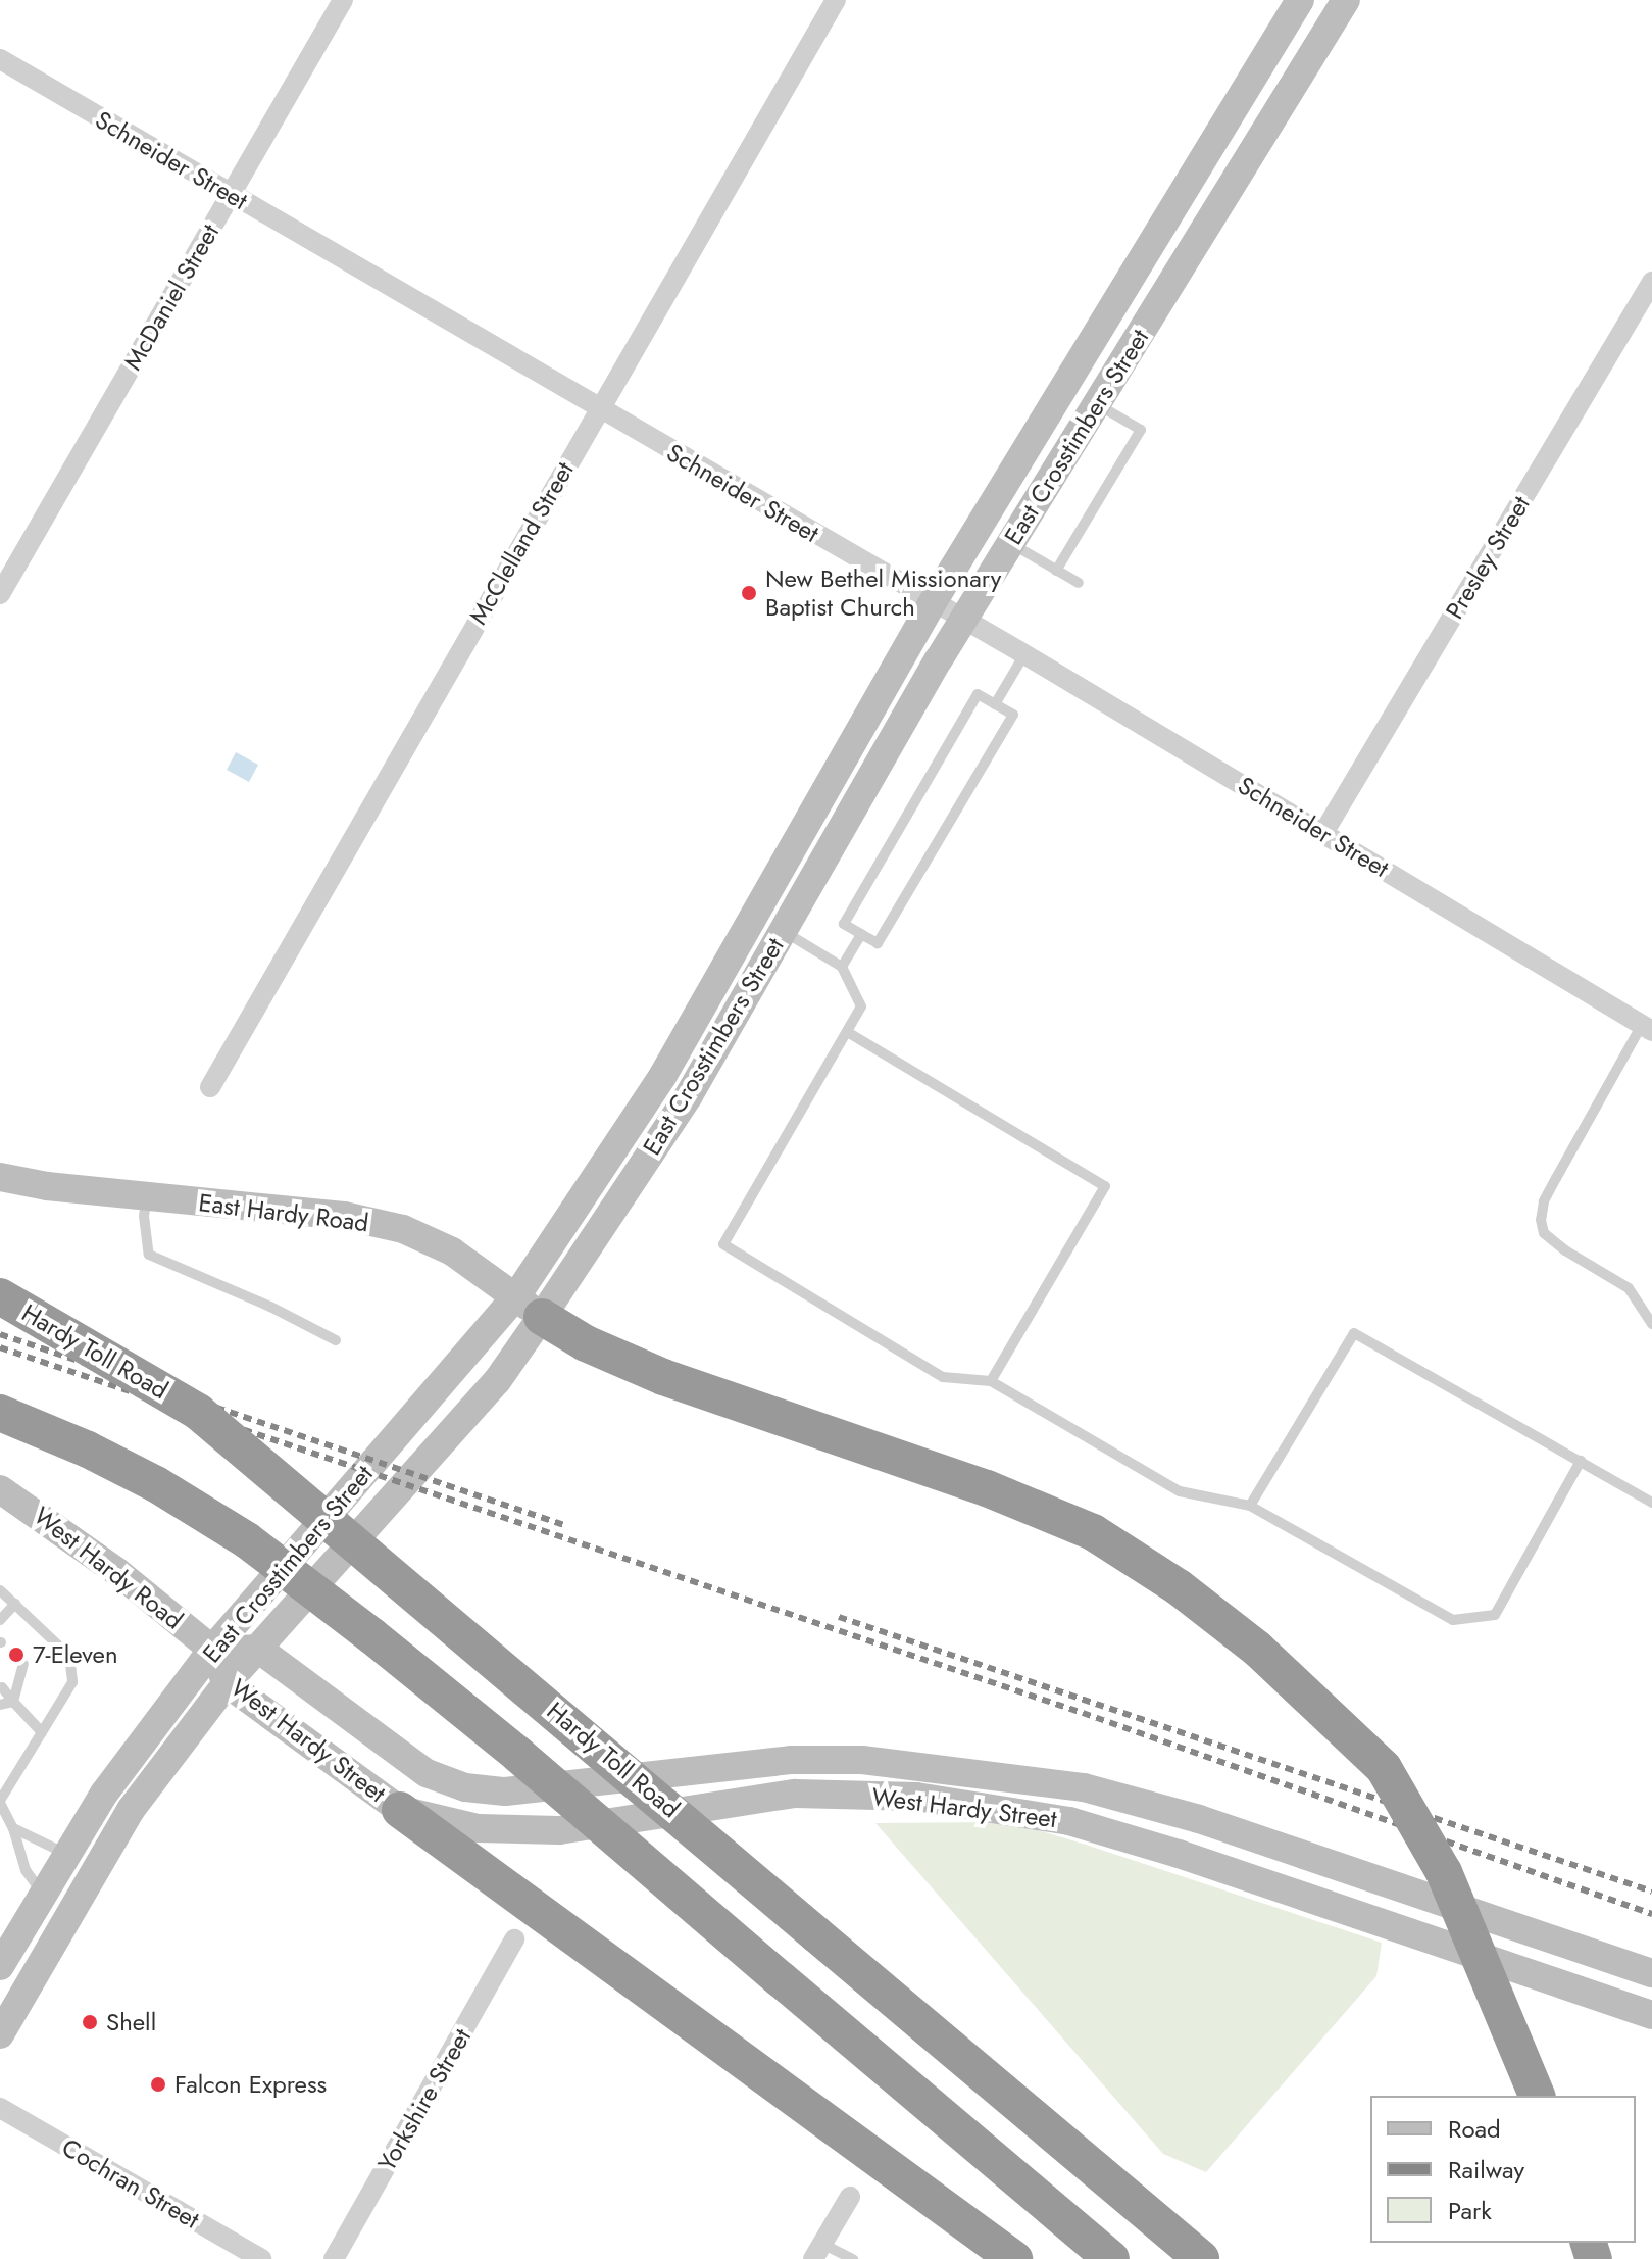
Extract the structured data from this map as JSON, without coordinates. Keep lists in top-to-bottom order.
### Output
{
  "streets": {
    "highway": ["Hardy Toll Road"],
    "main road": [
      "East Crosstimbers Street",
      "East Hardy Road",
      "West Hardy Road",
      "West Hardy Street"
    ],
    "street": [
      "Schneider Street",
      "McDaniel Street",
      "McClelland Street",
      "Presley Street",
      "Yorkshire Street",
      "Cochran Street"
    ]
  },
  "crossings": [
    ["Schneider Street", "McDaniel Street"],
    ["Schneider Street", "East Crosstimbers Street"],
    ["Schneider Street", "McClelland Street"],
    ["Schneider Street", "Presley Street"],
    ["East Crosstimbers Street", "East Hardy Road"],
    ["East Crosstimbers Street", "West Hardy Road"],
    ["East Crosstimbers Street", "West Hardy Street"],
    ["West Hardy Road", "West Hardy Street"]
  ],
  "places": [
    "New Bethel Missionary Baptist Church",
    "7-Eleven",
    "Shell",
    "Falcon Express"
  ],
  "legend": ["Road", "Railway", "Park"]
}
